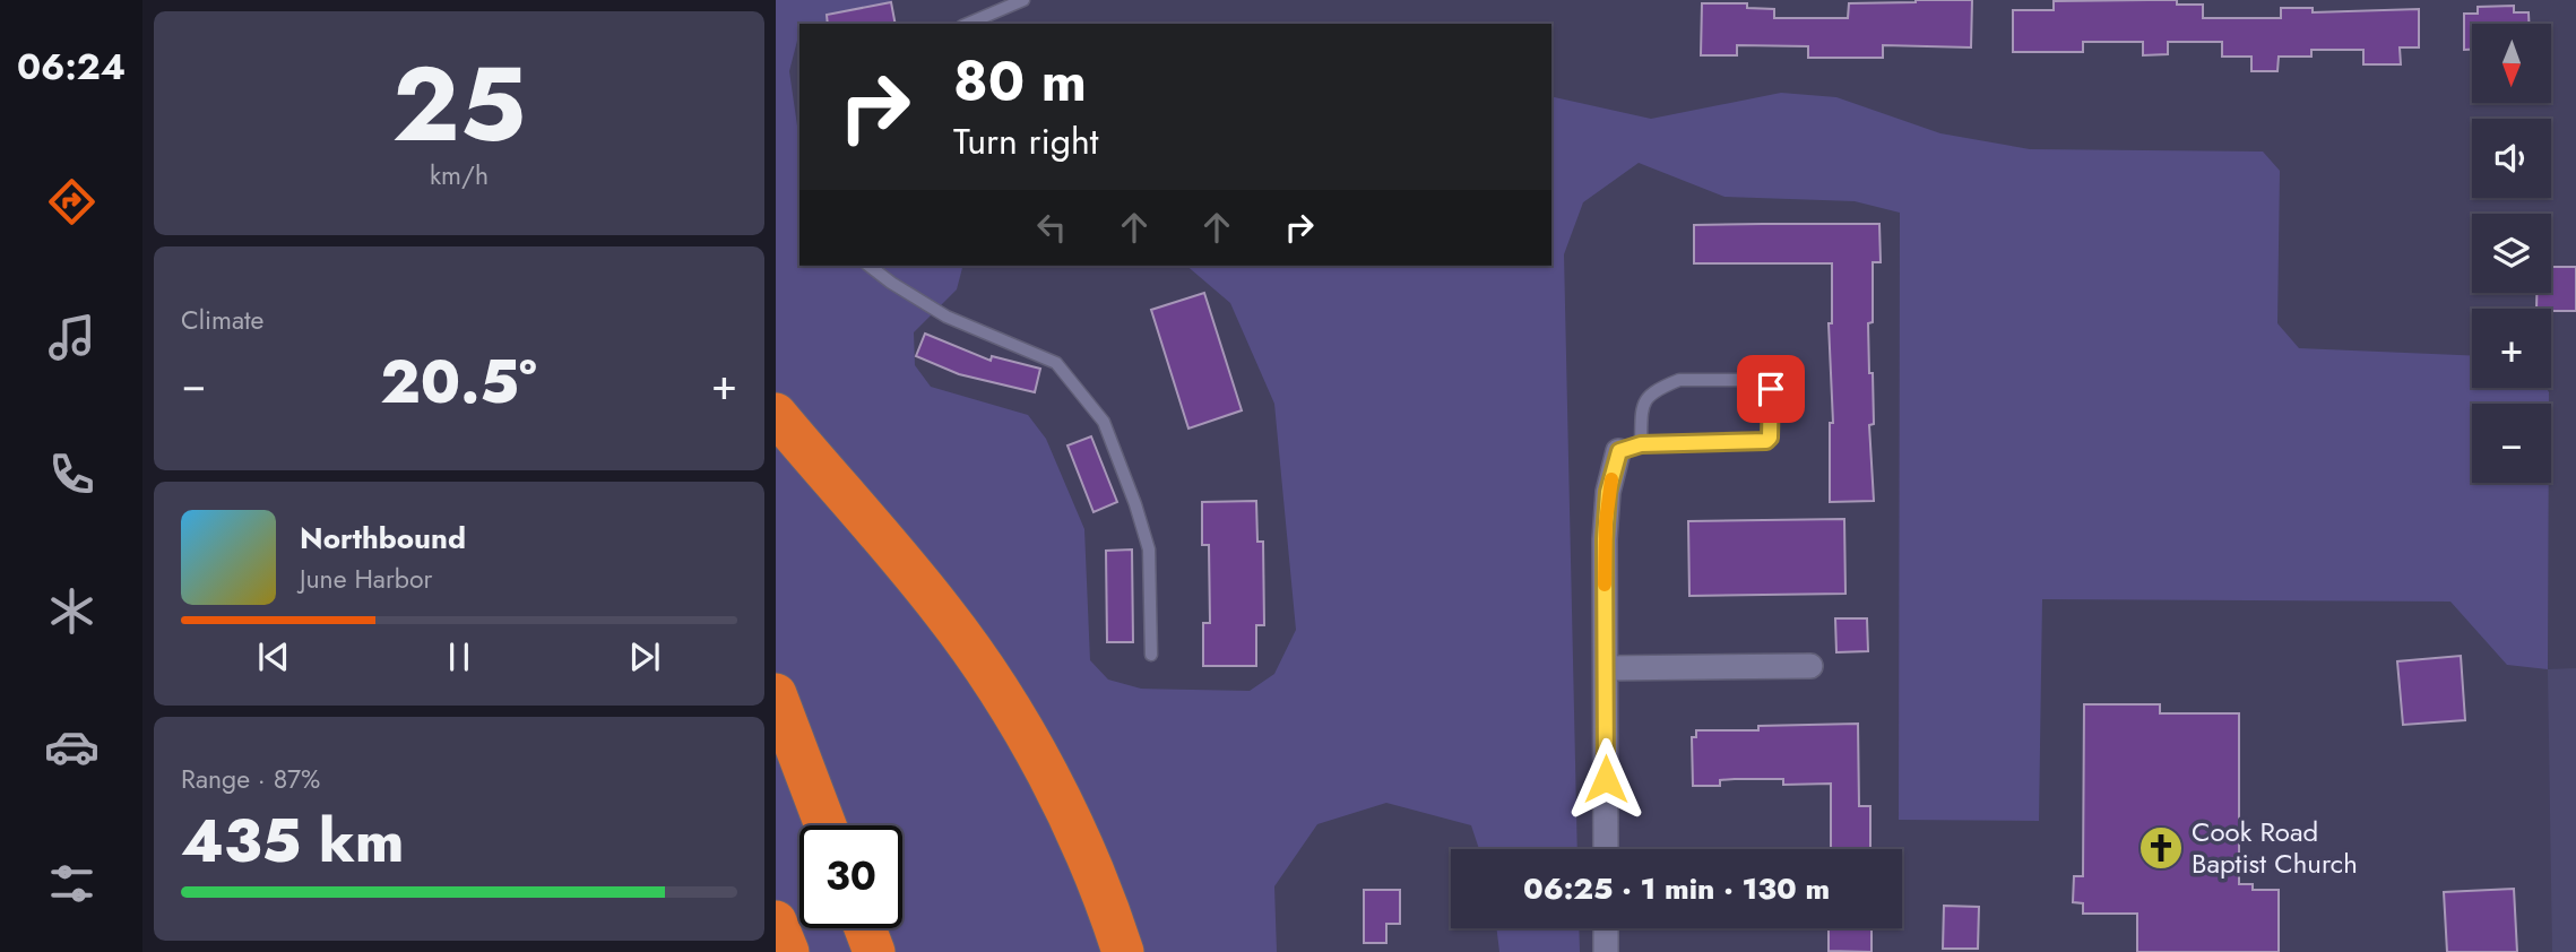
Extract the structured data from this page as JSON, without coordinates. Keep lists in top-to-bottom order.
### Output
{
  "places": {
    "church": ["Cook Road Baptist Church"]
  },
  "north": "bottom",
  "page": {
    "tabs": "06:24",
    "tile": [
      ["25", "km/h"],
      "Climate",
      ["Range · 87%", "435 km"]
    ],
    "map_buttons": ["+", "−"],
    "turn": ["80 m", "Turn right"],
    "heat": ["−", "20.5°", "+"],
    "song": ["Northbound", "June Harbor"],
    "limit": "30",
    "trip": "06:25 · 1 min · 130 m"
  }
}
